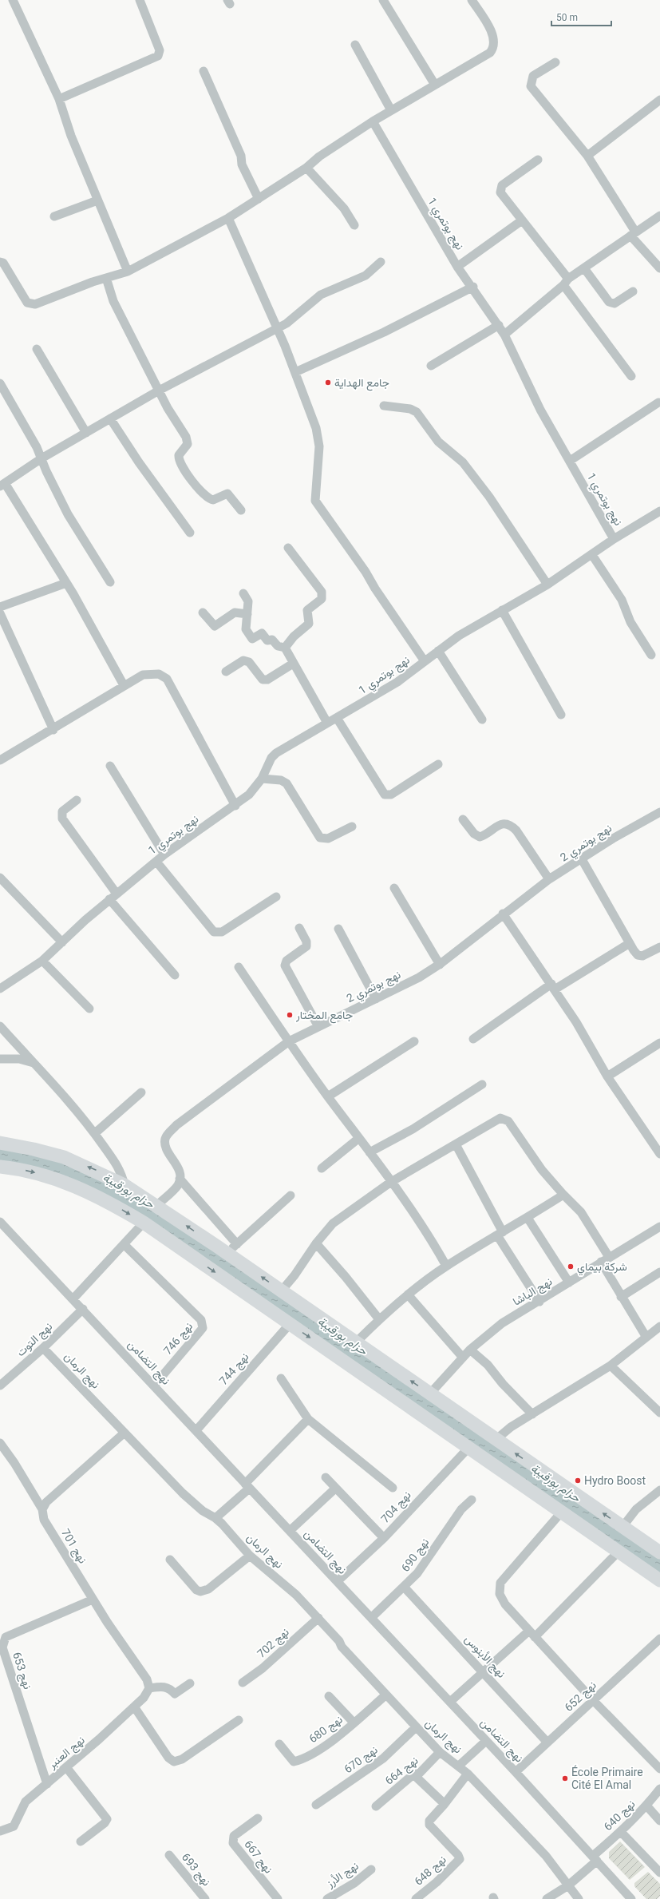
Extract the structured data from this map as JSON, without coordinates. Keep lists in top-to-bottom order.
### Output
{
  "streets": {
    "street": [
      "نهج بوتمري 1",
      "نهج بوتمري 2",
      "نهج الباشا",
      "نهج 746",
      "نهج التوت",
      "نهج التضامن",
      "نهج 744",
      "نهج الرمان",
      "نهج 704",
      "نهج 701",
      "نهج 690",
      "نهج 702",
      "نهج الأبنوس",
      "نهج 653",
      "نهج 652",
      "نهج 680",
      "نهج العنبر",
      "نهج 670",
      "نهج 664",
      "نهج 640",
      "نهج 667",
      "نهج 693",
      "نهج 648",
      "نهج الأرز"
    ]
  },
  "crossings": [
    ["نهج 746", "نهج التضامن"],
    ["نهج التوت", "نهج التضامن"],
    ["نهج التوت", "نهج الرمان"],
    ["نهج التضامن", "نهج 744"],
    ["نهج التضامن", "نهج 704"],
    ["نهج التضامن", "نهج 690"],
    ["نهج التضامن", "نهج 652"],
    ["نهج التضامن", "نهج 640"],
    ["نهج الرمان", "نهج 702"],
    ["نهج الرمان", "نهج 680"],
    ["نهج الرمان", "نهج 670"],
    ["نهج الرمان", "نهج 664"],
    ["نهج الرمان", "نهج 640"],
    ["نهج 701", "نهج 653"],
    ["نهج 701", "نهج العنبر"],
    ["نهج 690", "نهج الأبنوس"],
    ["نهج الأبنوس", "نهج 652"],
    ["نهج 653", "نهج العنبر"]
  ],
  "water": ["حزام بورقيبة"],
  "places": [
    "جامع الهداية",
    "جامع المختار",
    "شركة بيماي",
    "Hydro Boost",
    "École Primaire Cité El Amal"
  ],
  "scale_bar": "50 m"
}
